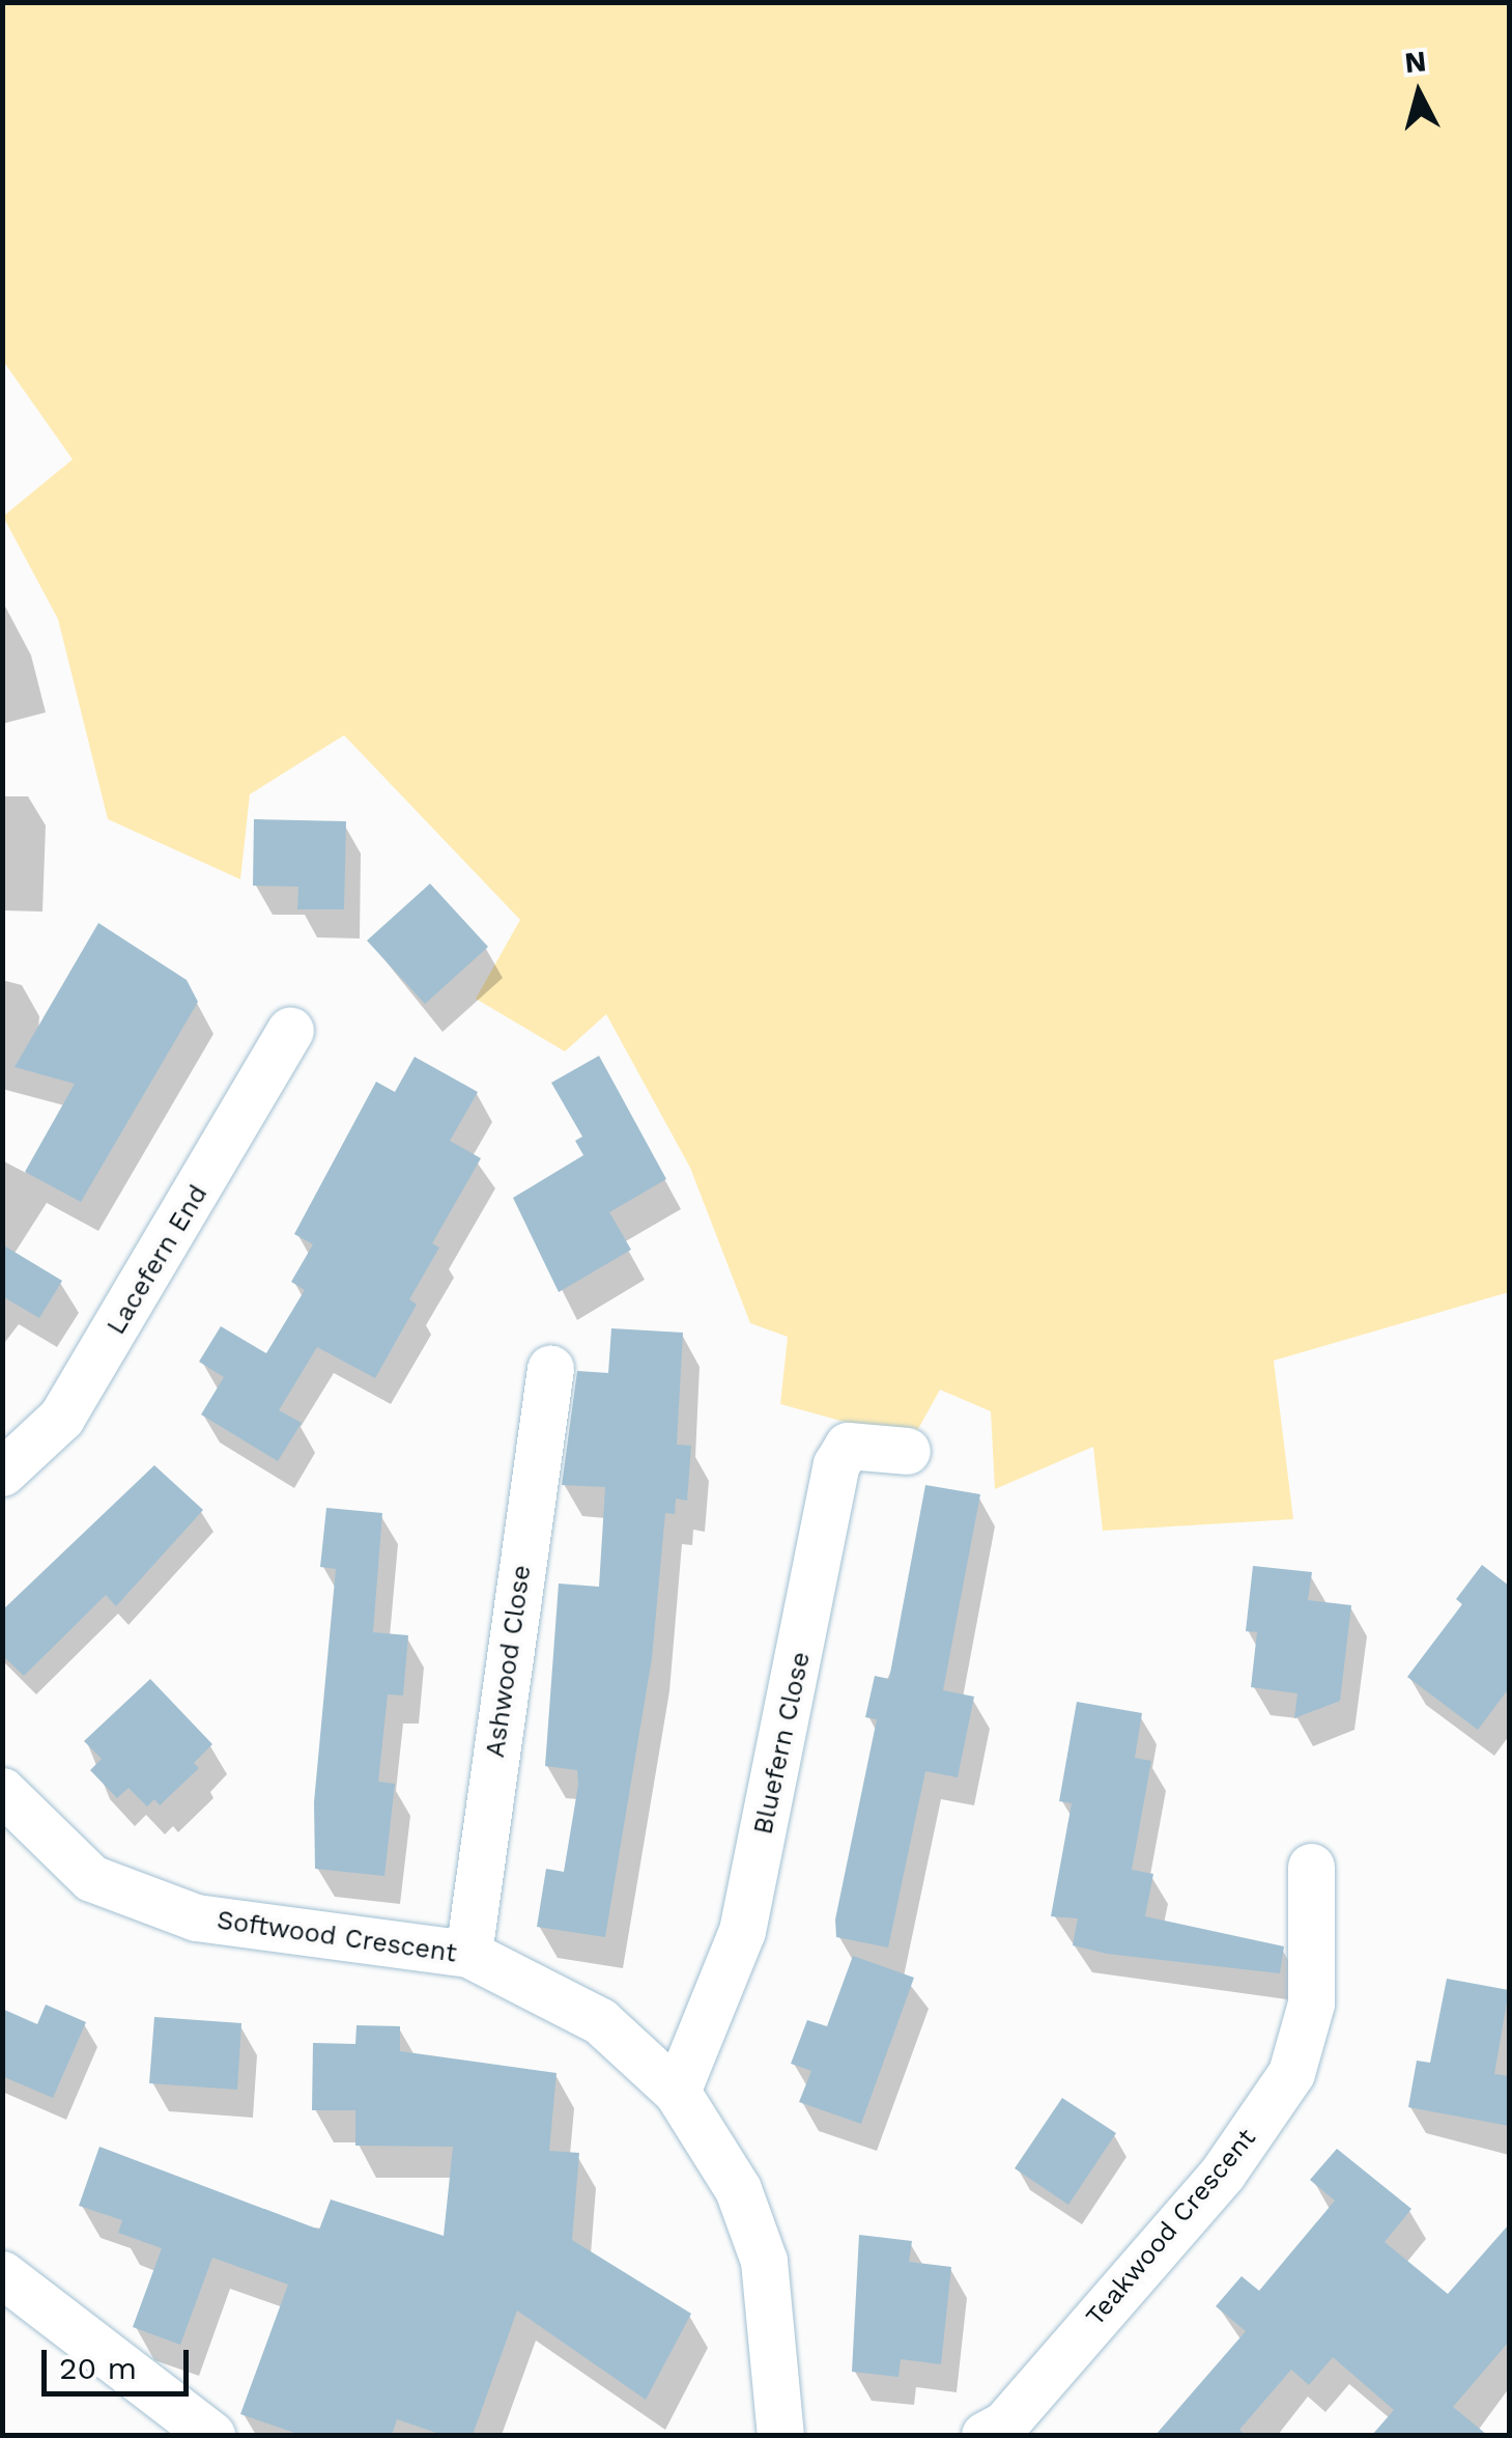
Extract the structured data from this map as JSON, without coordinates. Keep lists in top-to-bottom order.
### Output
{
  "streets": {
    "street": [
      "Lacefern End",
      "Ashwood Close",
      "Bluefern Close",
      "Softwood Crescent",
      "Teakwood Crescent"
    ]
  },
  "crossings": [
    ["Ashwood Close", "Softwood Crescent"],
    ["Bluefern Close", "Softwood Crescent"]
  ],
  "scale_bar": "20 m",
  "north": "top"
}
